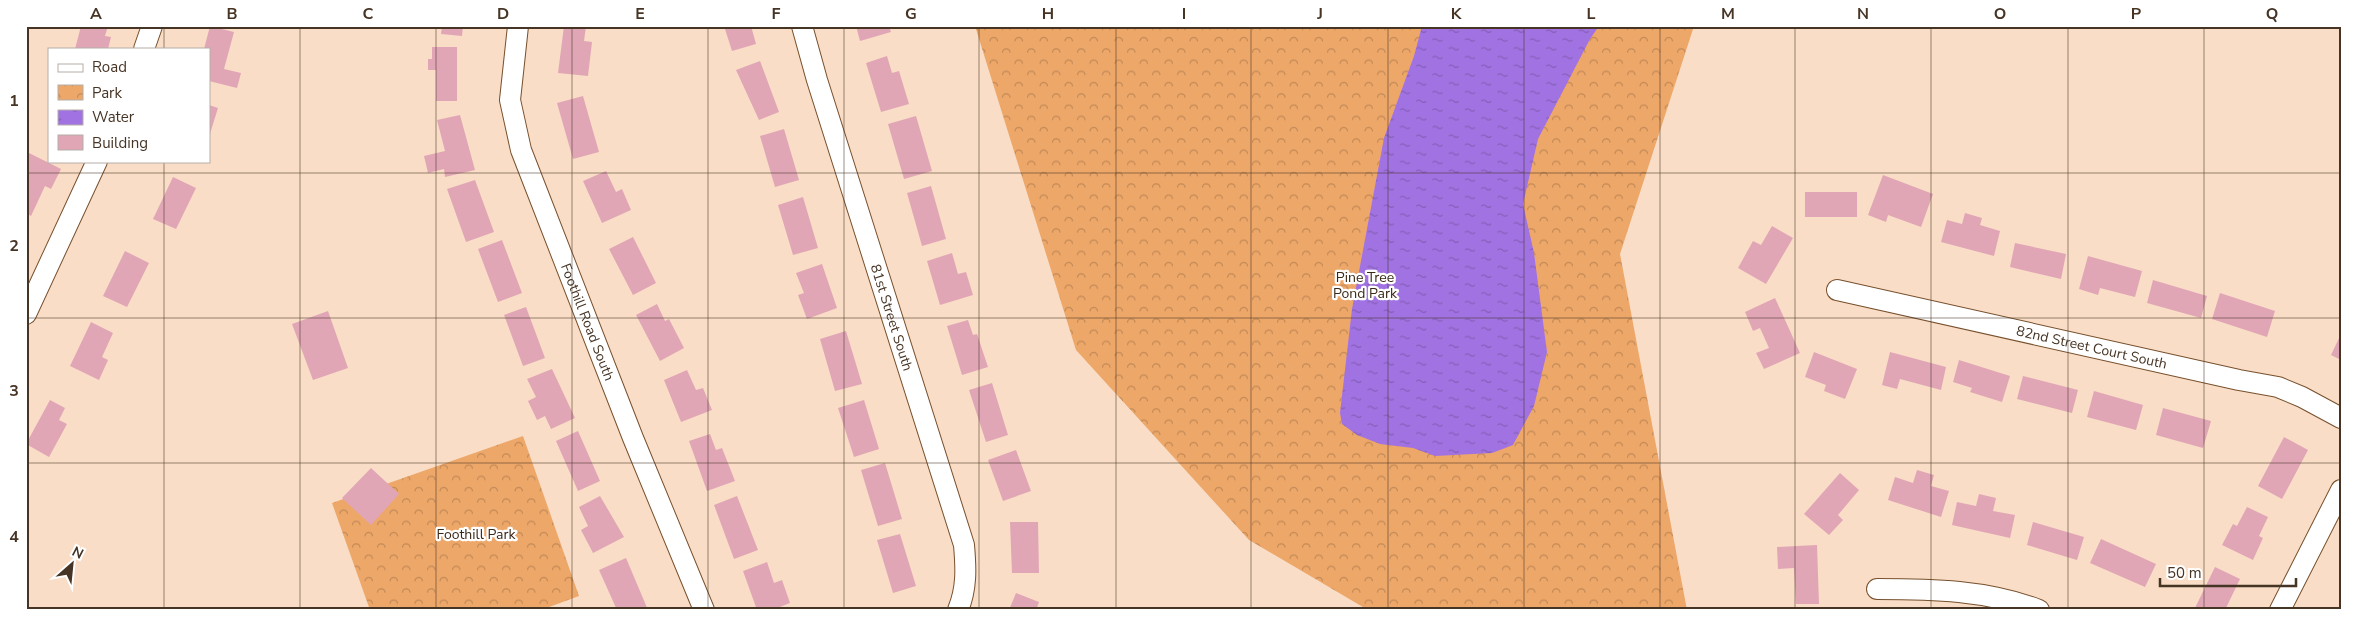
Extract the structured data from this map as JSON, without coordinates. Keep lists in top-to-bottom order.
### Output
{
  "streets": {
    "street": ["81st Street South", "Foothill Road South", "82nd Street Court South"]
  },
  "parks": ["Pine Tree Pond Park", "Foothill Park"],
  "legend": [
    "Road",
    "Park",
    "Water",
    "Building"
  ],
  "scale_bar": "50 m",
  "north": "top right",
  "grid": {
    "columns": [
      "A",
      "B",
      "C",
      "D",
      "E",
      "F",
      "G",
      "H",
      "I",
      "J",
      "K",
      "L",
      "M",
      "N",
      "O",
      "P",
      "Q"
    ],
    "rows": [
      "1",
      "2",
      "3",
      "4"
    ]
  }
}
